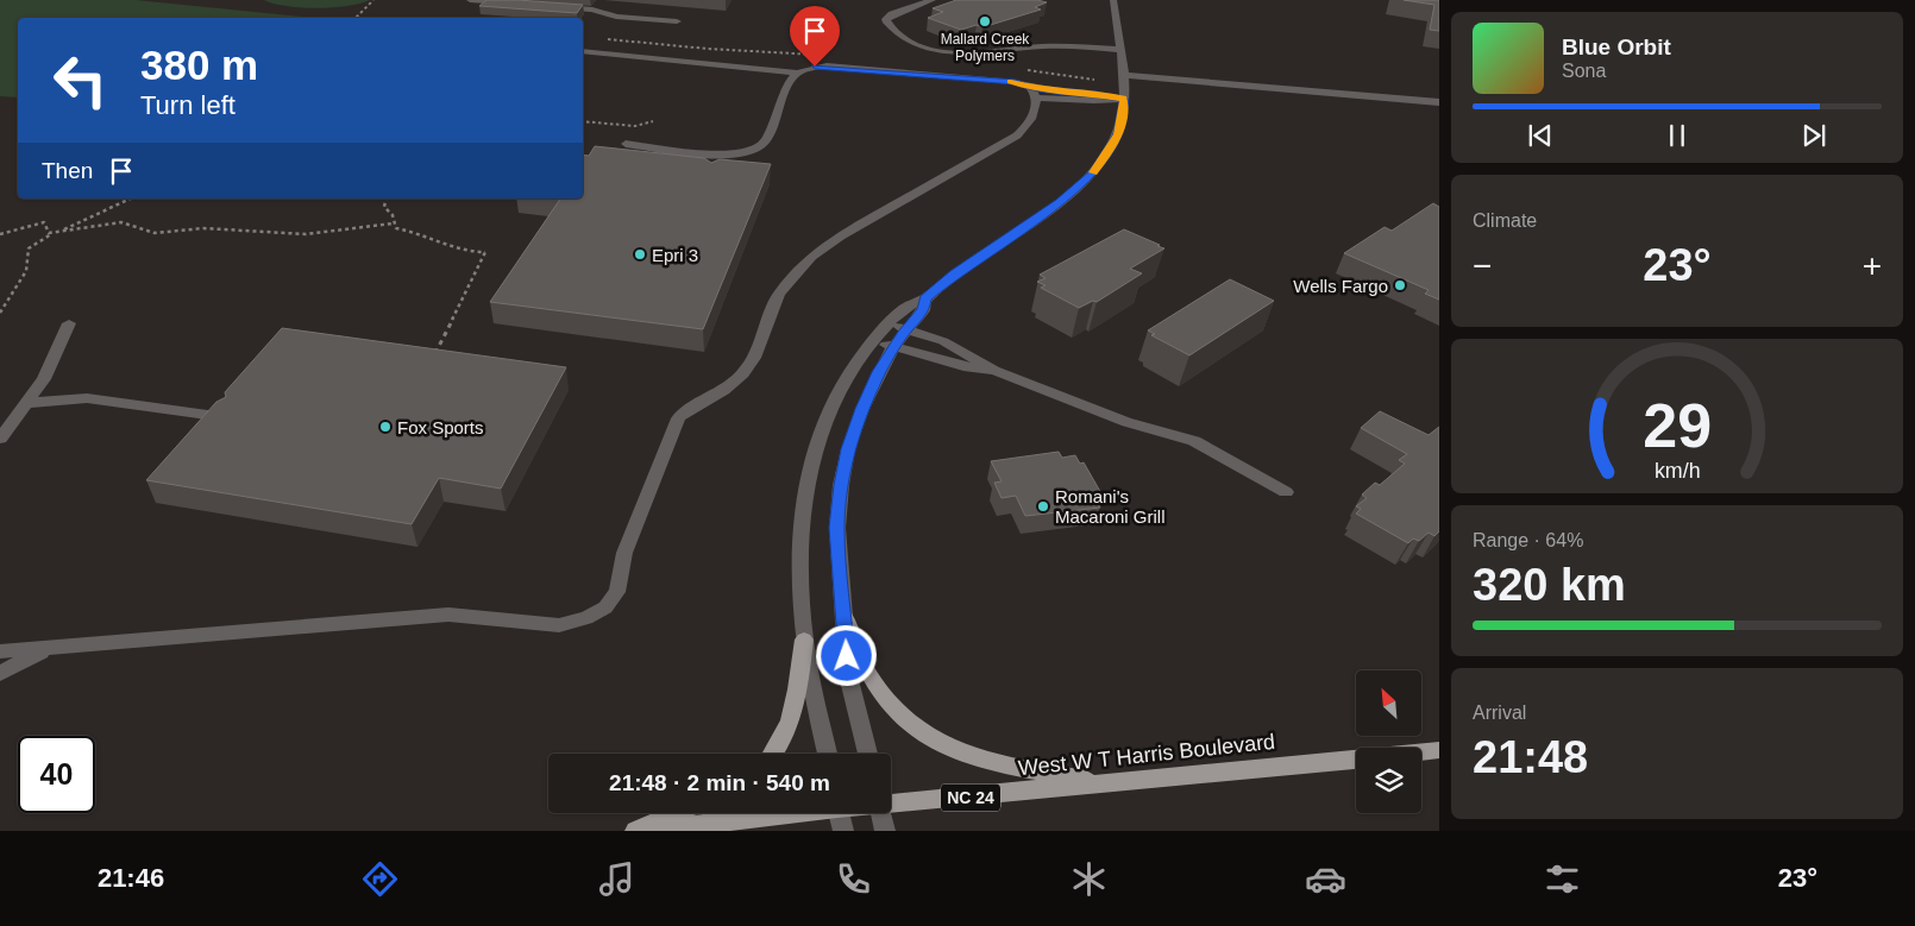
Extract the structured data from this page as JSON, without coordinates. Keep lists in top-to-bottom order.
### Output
{
  "streets": {
    "main road": ["West W T Harris Boulevard", "NC 24"]
  },
  "places": [
    "Mallard Creek Polymers",
    "Epri 3",
    "Wells Fargo",
    "Fox Sports",
    "Romani's Macaroni Grill"
  ],
  "north": "top left",
  "page": {
    "turn": ["380 m", "Turn left"],
    "song": ["Blue Orbit", "Sona"],
    "then": "Then",
    "tile": [
      "Climate",
      ["Range · 64%", "320 km"],
      ["Arrival", "21:48"]
    ],
    "heat": ["−", "23°", "+"],
    "limit": "40",
    "trip": "21:48 · 2 min · 540 m",
    "tabs": ["21:46", "23°"],
    "gauge": ["29", "km/h"]
  }
}
